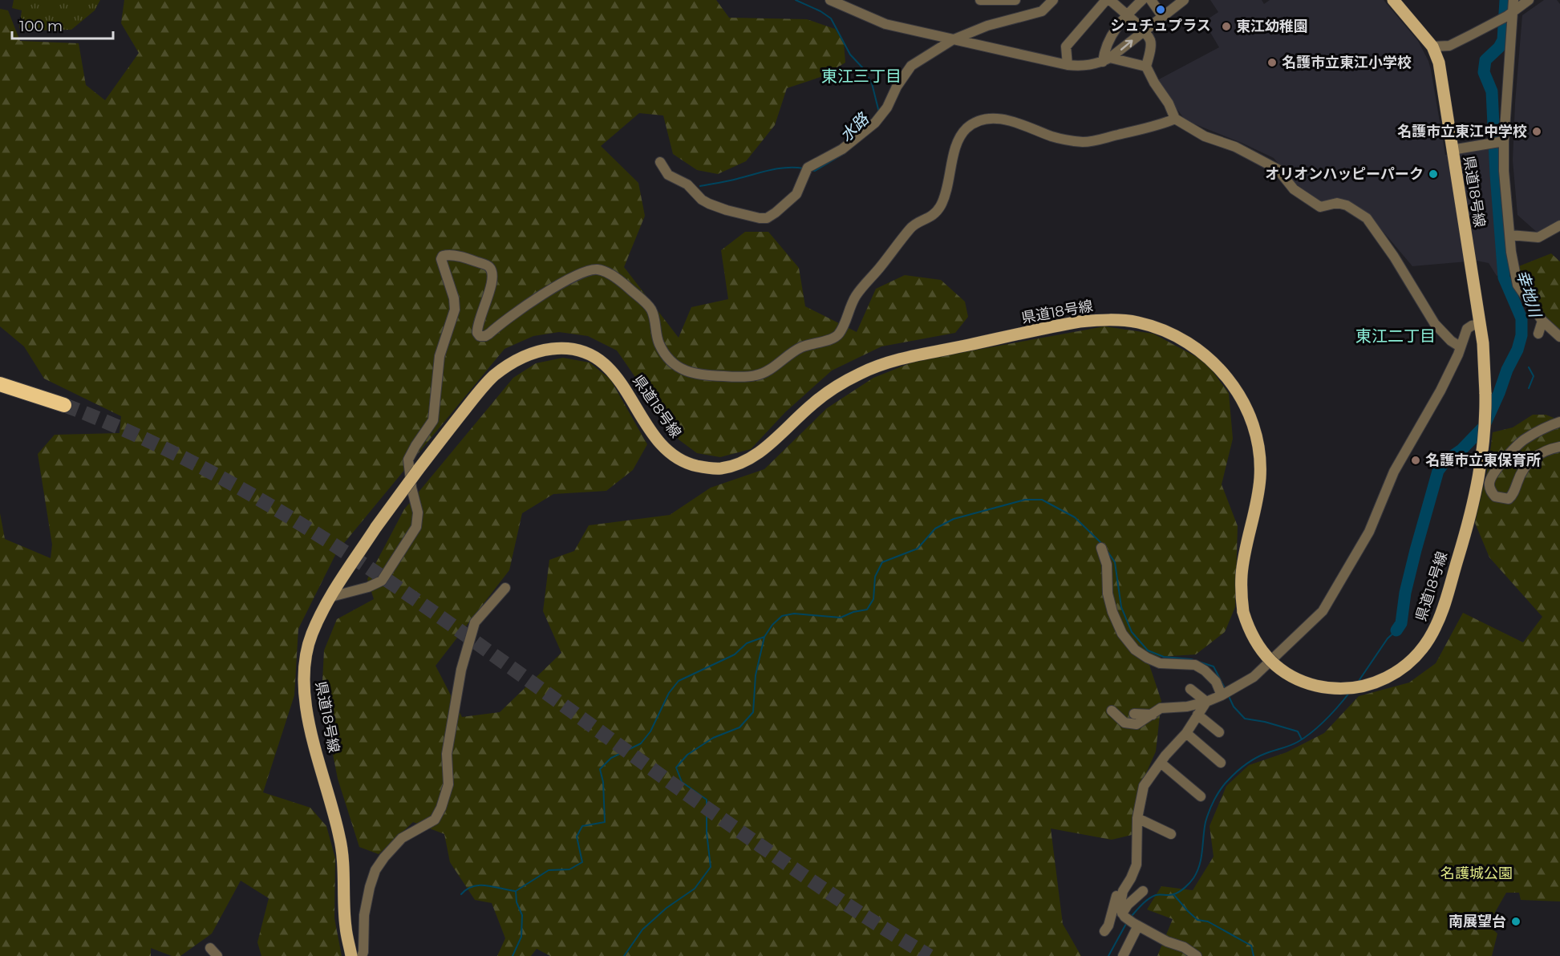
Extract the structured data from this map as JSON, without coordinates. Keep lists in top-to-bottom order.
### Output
{
  "streets": {
    "main road": ["県道18号線"]
  },
  "districts": ["東江三丁目", "東江二丁目"],
  "water": ["水路", "幸地川"],
  "parks": ["名護城公園"],
  "places": [
    "シュチュプラス",
    "東江幼稚園",
    "名護市立東江小学校",
    "名護市立東江中学校",
    "オリオンハッピーパーク",
    "名護市立東保育所",
    "南展望台"
  ],
  "scale_bar": "100 m"
}
